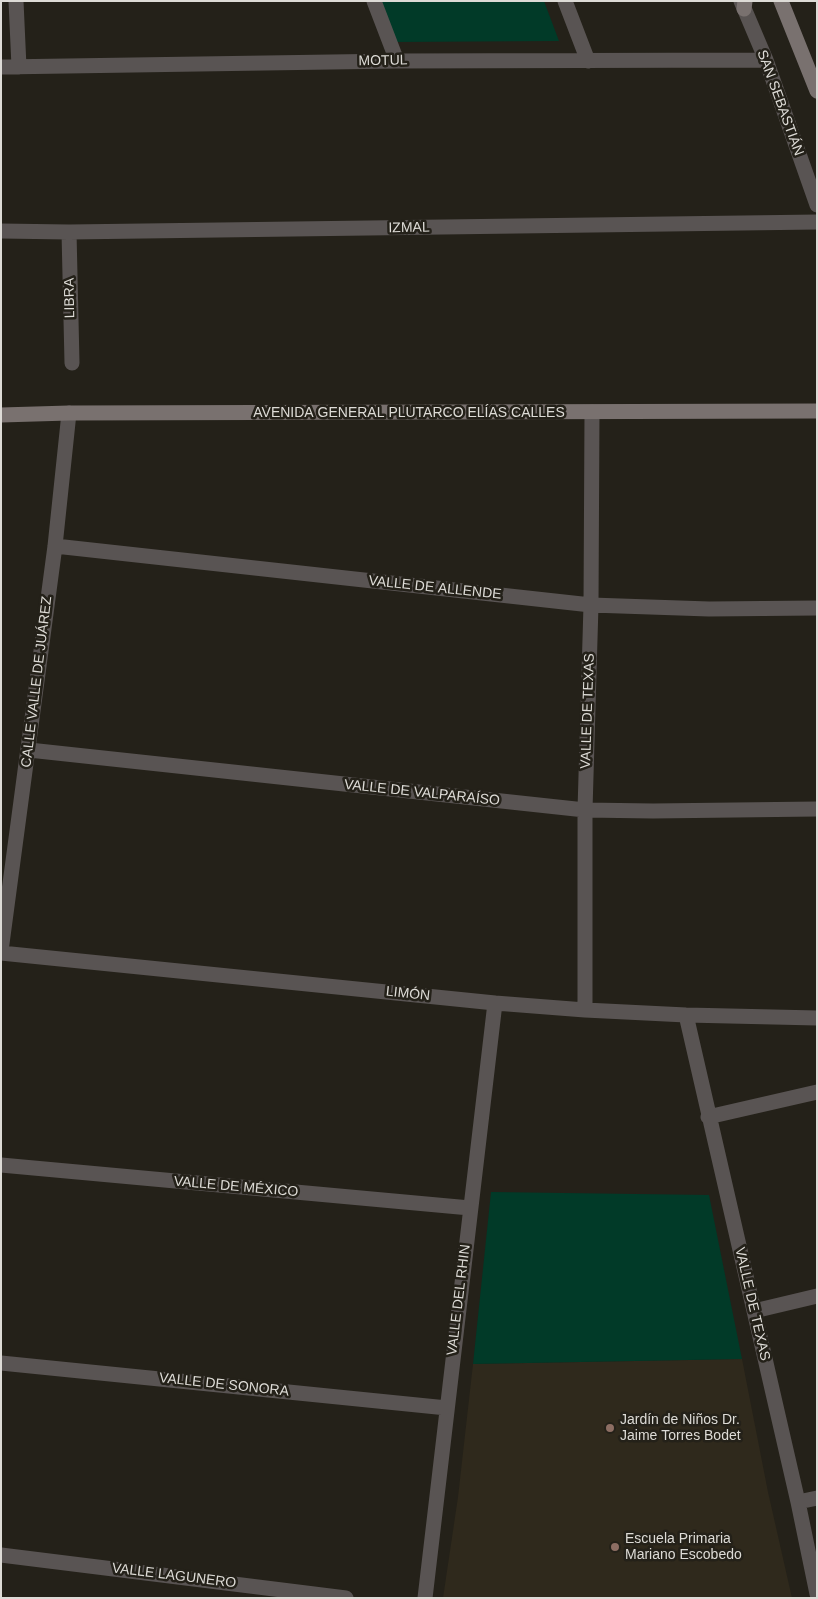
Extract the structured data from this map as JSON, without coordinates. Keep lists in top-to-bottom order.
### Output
{
  "streets": {
    "street": [
      "MOTUL",
      "SAN SEBASTIÁN",
      "IZMAL",
      "LIBRA",
      "AVENIDA GENERAL PLUTARCO ELÍAS CALLES",
      "VALLE DE ALLENDE",
      "CALLE VALLE DE JUÁREZ",
      "VALLE DE TEXAS",
      "VALLE DE VALPARAÍSO",
      "LIMÓN",
      "VALLE DE MÉXICO",
      "VALLE DEL RHIN",
      "VALLE DE SONORA",
      "VALLE LAGUNERO"
    ]
  },
  "crossings": [
    ["MOTUL", "SAN SEBASTIÁN"],
    ["IZMAL", "LIBRA"],
    ["AVENIDA GENERAL PLUTARCO ELÍAS CALLES", "CALLE VALLE DE JUÁREZ"],
    ["AVENIDA GENERAL PLUTARCO ELÍAS CALLES", "VALLE DE TEXAS"],
    ["VALLE DE ALLENDE", "CALLE VALLE DE JUÁREZ"],
    ["VALLE DE ALLENDE", "VALLE DE TEXAS"],
    ["CALLE VALLE DE JUÁREZ", "VALLE DE VALPARAÍSO"],
    ["CALLE VALLE DE JUÁREZ", "LIMÓN"],
    ["VALLE DE TEXAS", "VALLE DE VALPARAÍSO"],
    ["VALLE DE TEXAS", "LIMÓN"],
    ["LIMÓN", "VALLE DEL RHIN"],
    ["VALLE DE MÉXICO", "VALLE DEL RHIN"],
    ["VALLE DEL RHIN", "VALLE DE SONORA"]
  ],
  "places": ["Jardín de Niños Dr. Jaime Torres Bodet", "Escuela Primaria Mariano Escobedo"]
}
